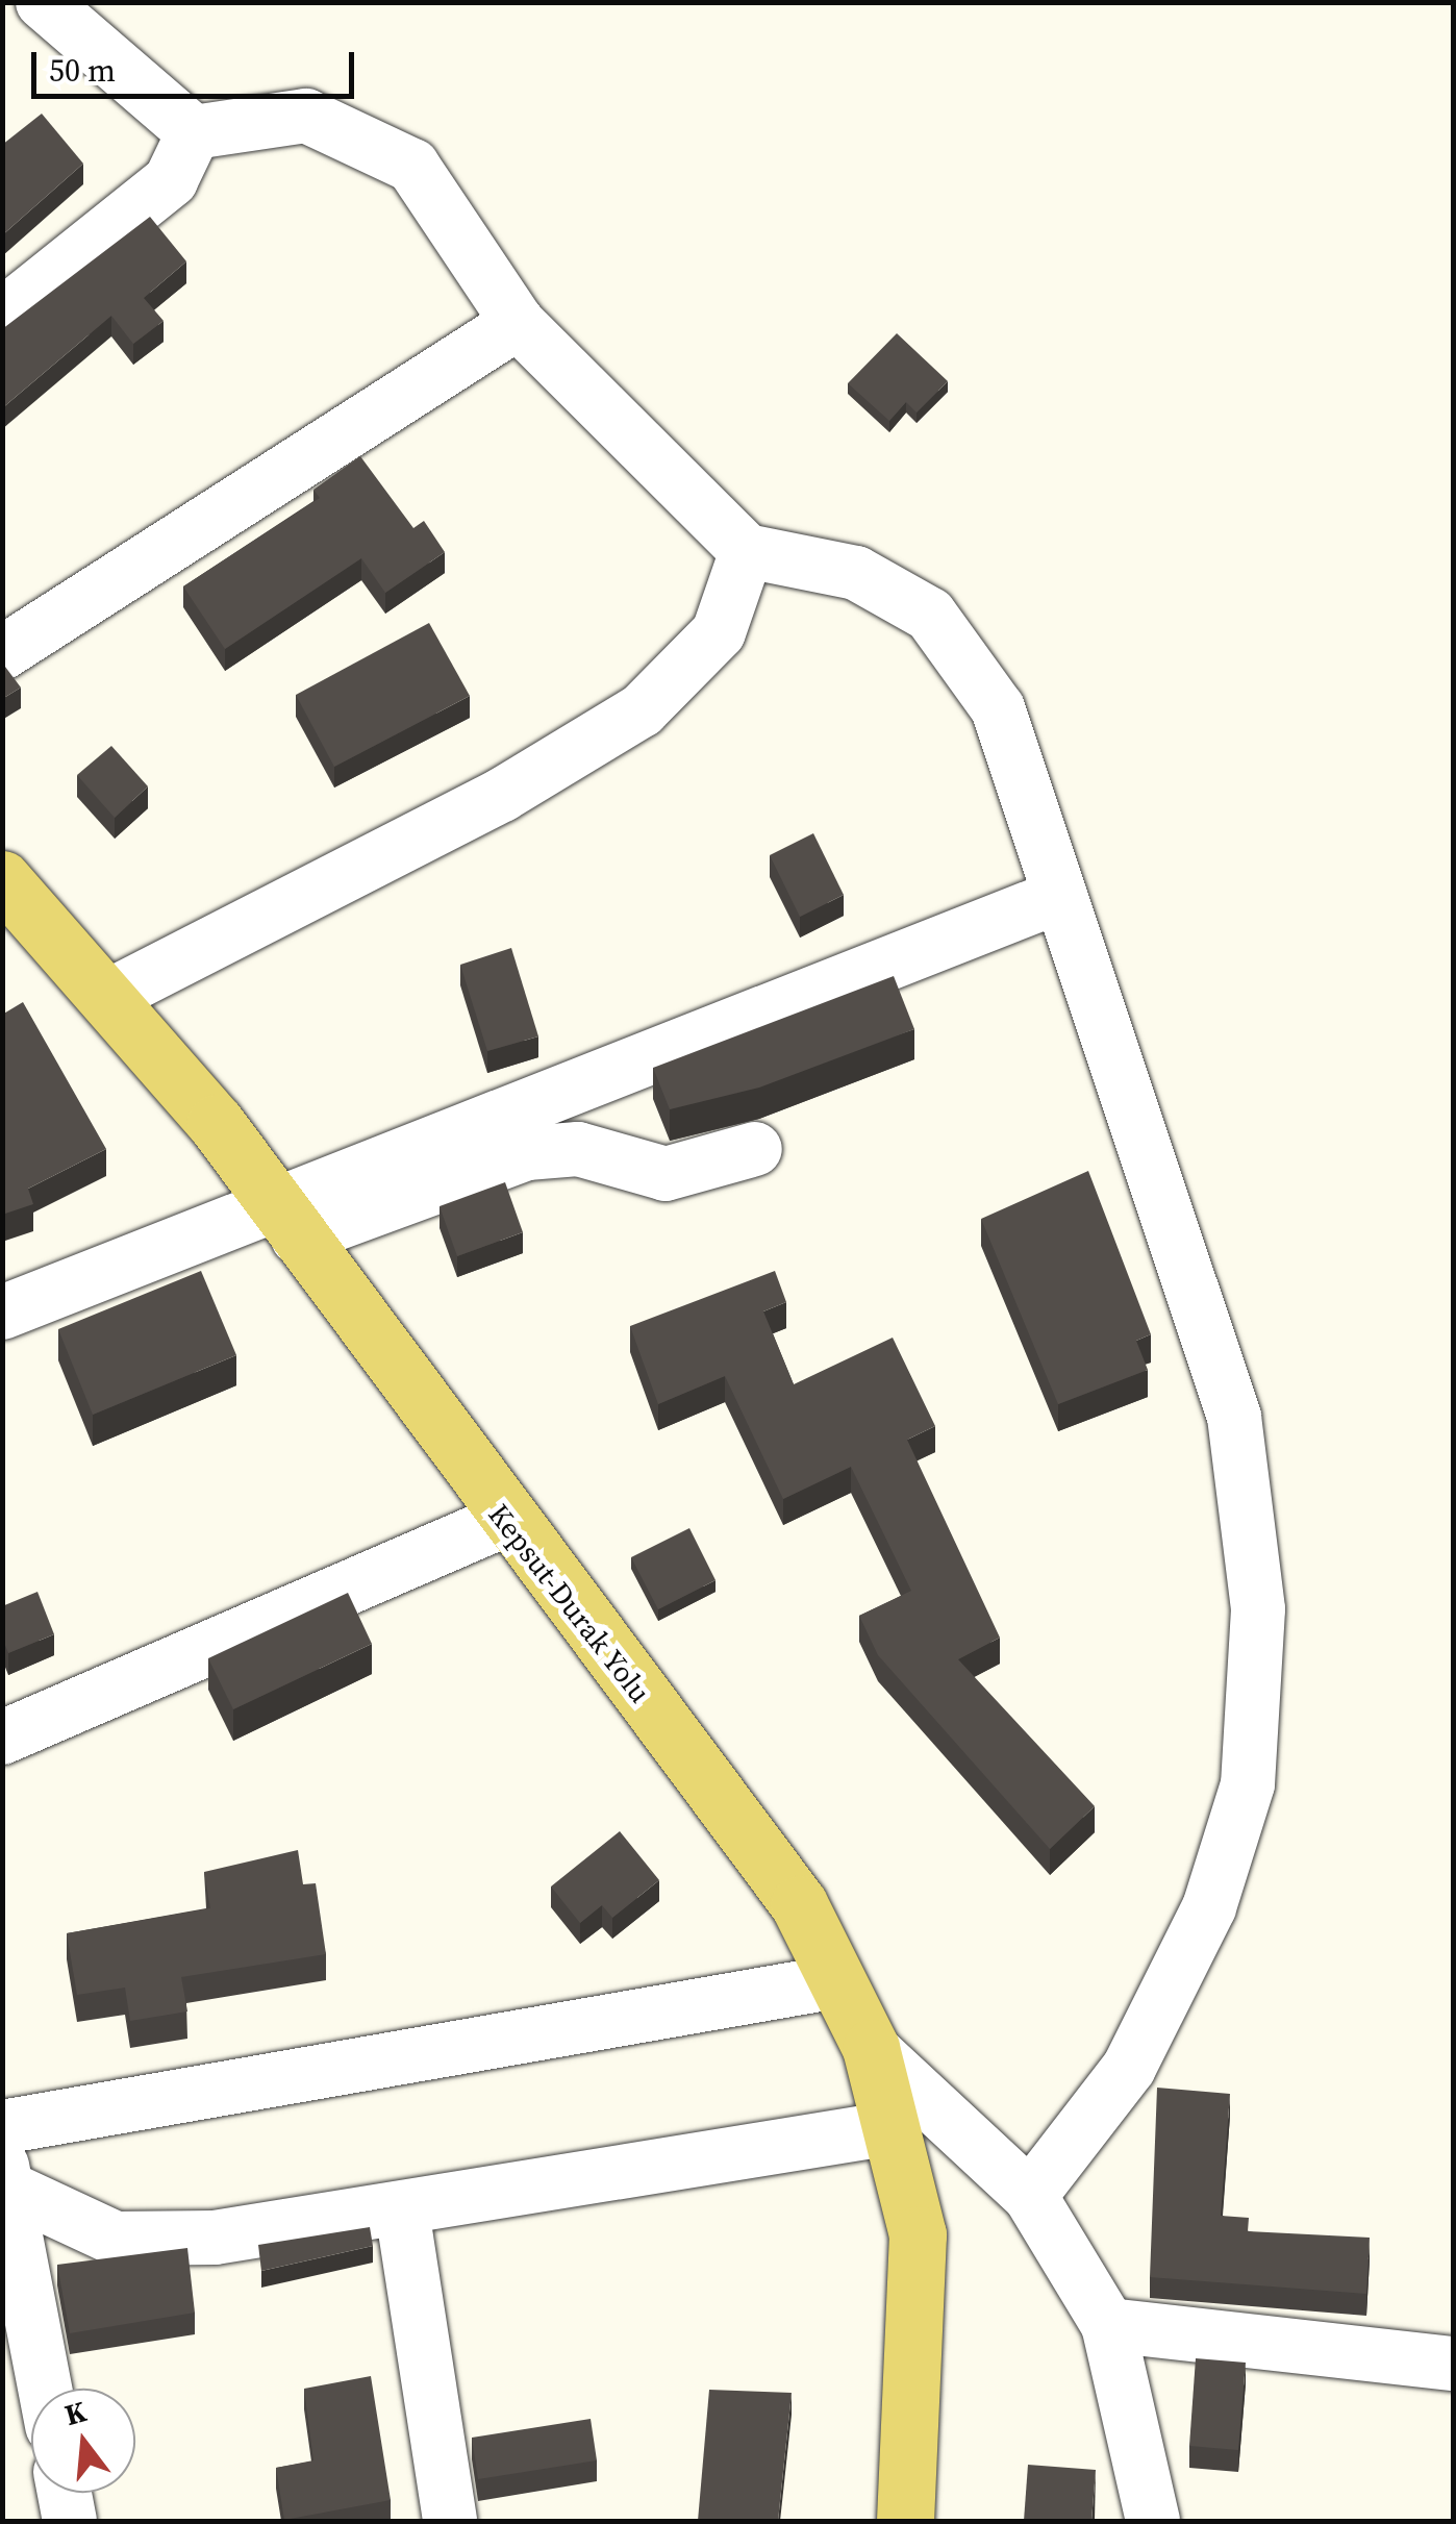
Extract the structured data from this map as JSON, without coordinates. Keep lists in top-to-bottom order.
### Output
{
  "streets": {
    "main road": ["Kepsut-Durak Yolu"]
  },
  "scale_bar": "50 m",
  "north": "top"
}
